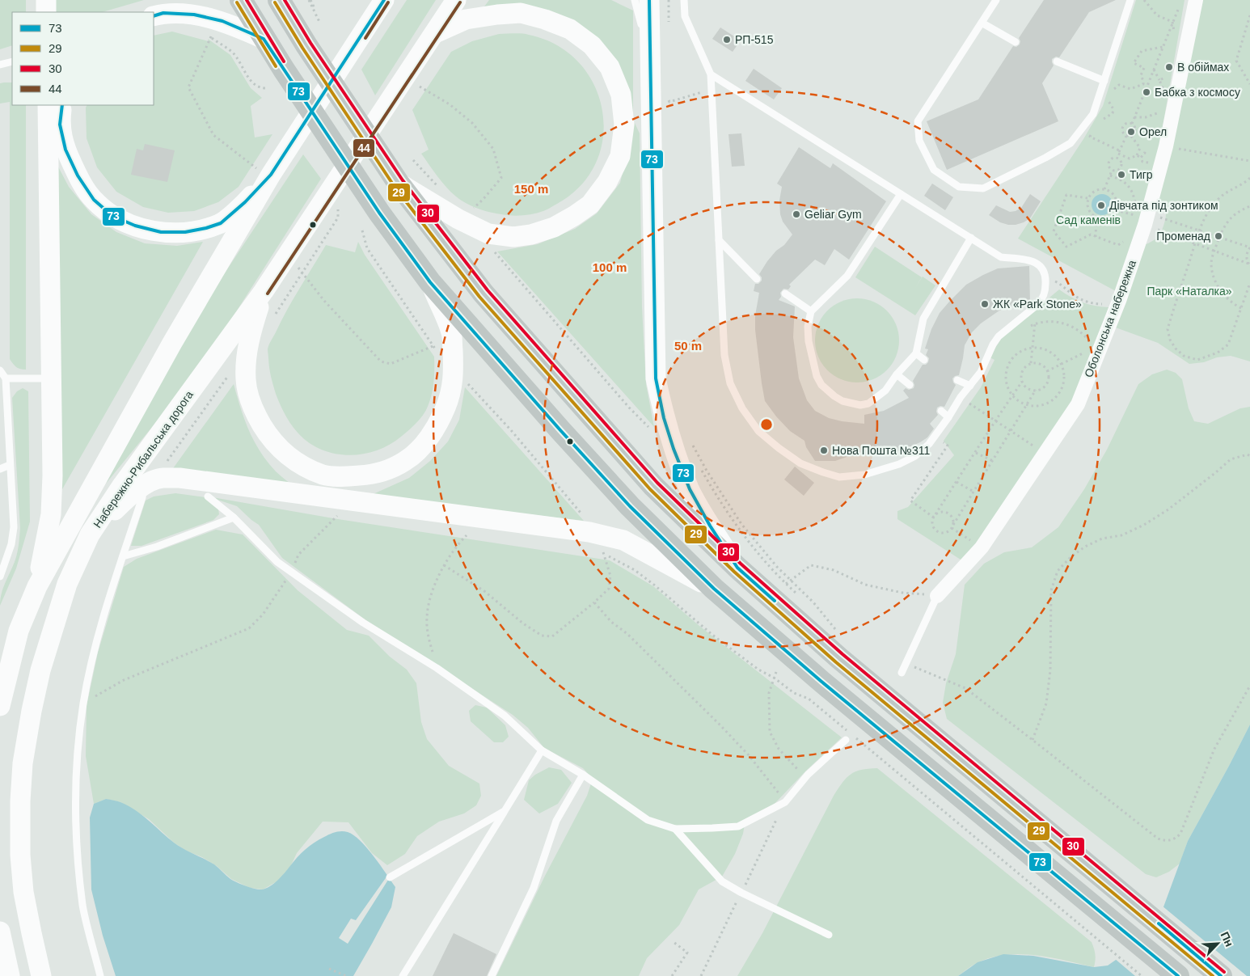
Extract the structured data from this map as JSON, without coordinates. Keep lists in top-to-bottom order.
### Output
{
  "streets": {
    "main road": ["Набережно-Рибальська дорога"],
    "street": ["Оболонська набережна"]
  },
  "parks": ["Сад каменів", "Парк «Наталка»"],
  "places": [
    "РП-515",
    "В обіймах",
    "Бабка з космосу",
    "Орел",
    "Тигр",
    "Дівчата під зонтиком",
    "Geliar Gym",
    "Променад",
    "ЖК «Park Stone»",
    "Нова Пошта №311"
  ],
  "lines": [
    "transit line 73",
    "transit line 30",
    "transit line 29",
    "transit line 44"
  ],
  "legend": [
    "73",
    "29",
    "30",
    "44"
  ],
  "north": "top right",
  "rings": ["150 m", "100 m", "50 m"]
}
